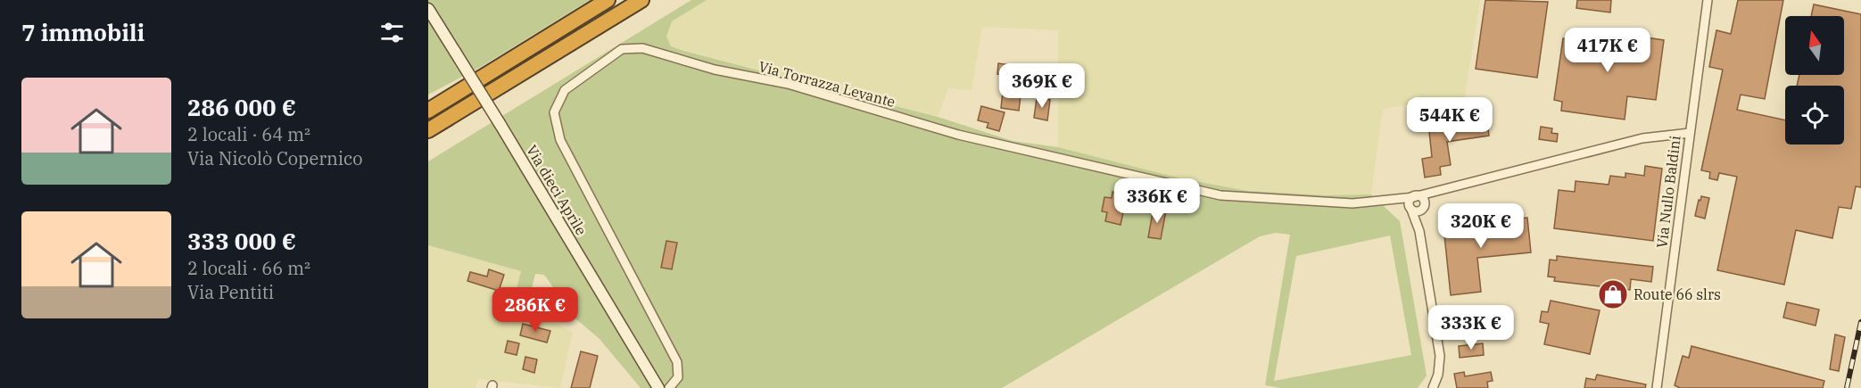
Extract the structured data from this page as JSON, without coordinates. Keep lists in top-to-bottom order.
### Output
{
  "streets": {
    "main road": ["Via dieci Aprile"],
    "street": ["Via Torrazza Levante", "Via Nullo Baldini"]
  },
  "crossings": [
    ["Via Torrazza Levante", "Via Nullo Baldini"]
  ],
  "places": {
    "shop": ["Route 66 slrs"]
  },
  "north": "top",
  "page": {
    "heading": "7 immobili",
    "price": [
      "417K €",
      "369K €",
      "544K €",
      "336K €",
      "320K €",
      "286K €",
      "333K €"
    ],
    "list": [
      {
        "name": "286 000 €",
        "note": "2 locali · 64 m² · Via Nicolò Copernico"
      },
      {
        "name": "333 000 €",
        "note": "2 locali · 66 m² · Via Pentiti"
      }
    ]
  }
}
